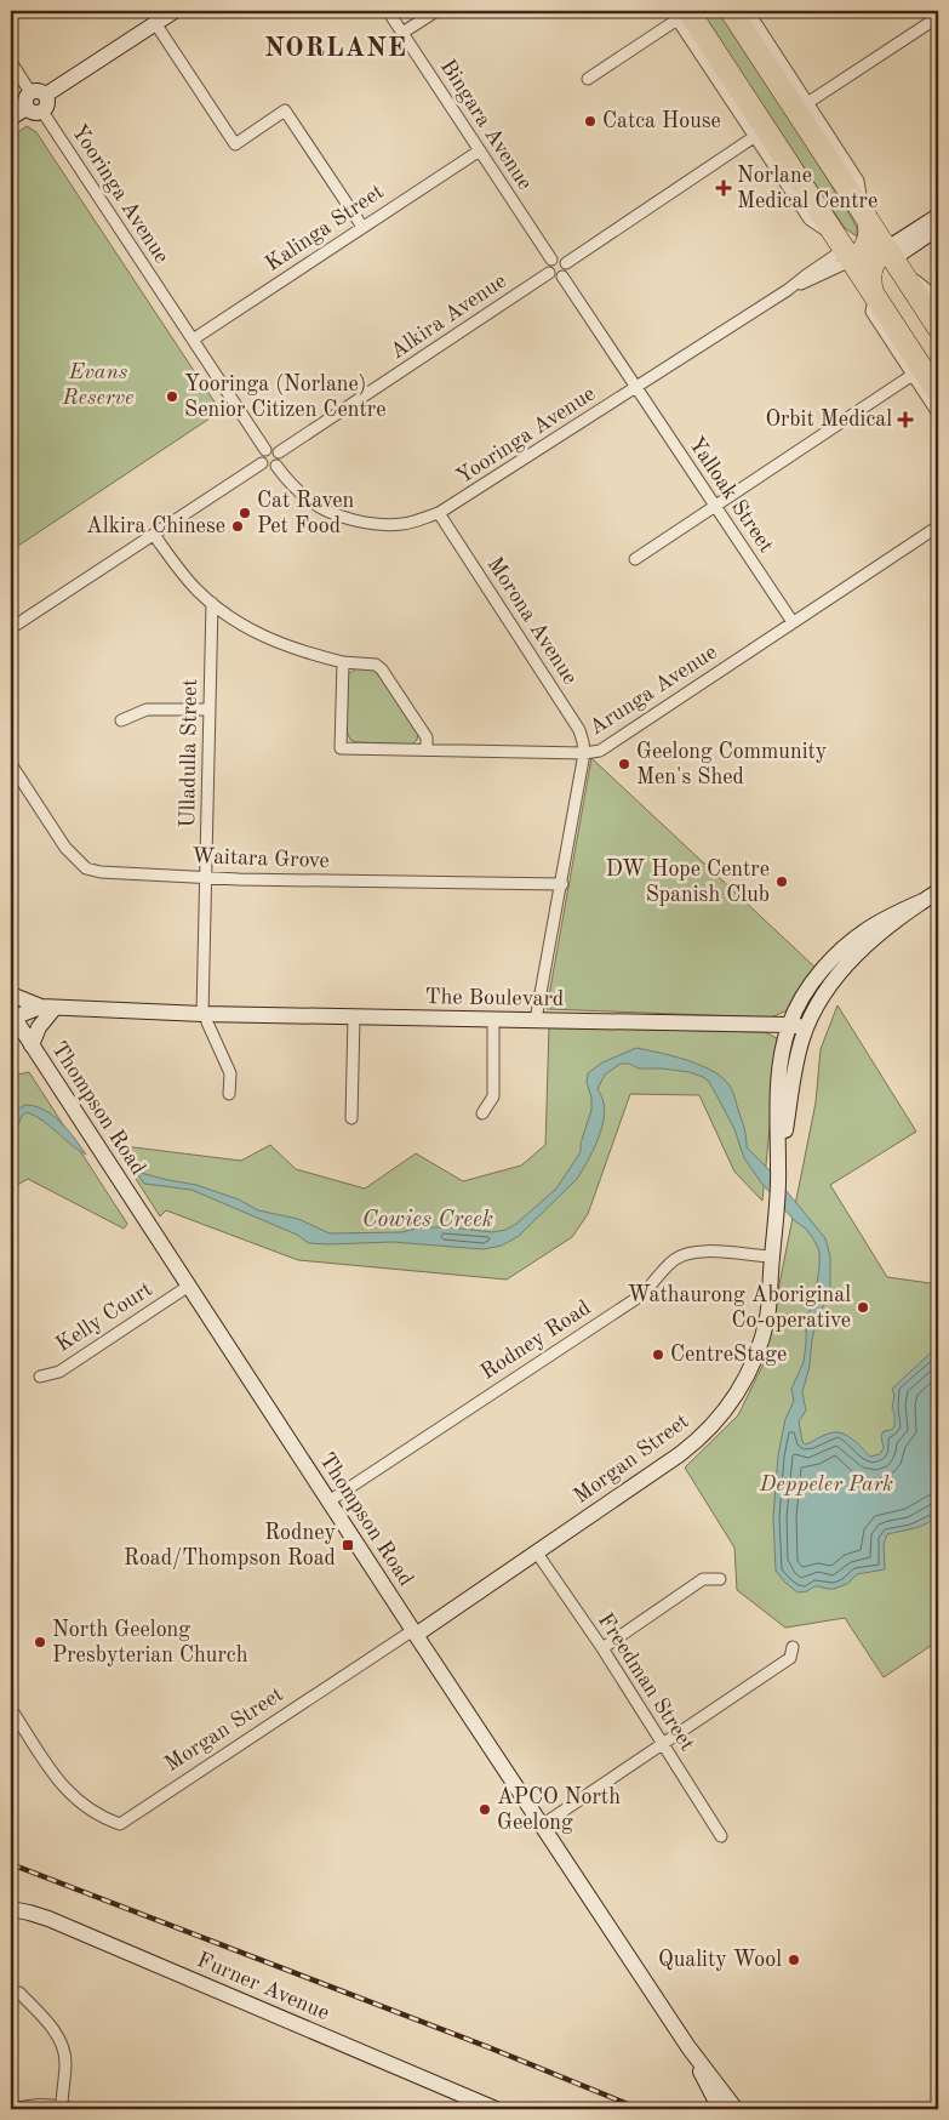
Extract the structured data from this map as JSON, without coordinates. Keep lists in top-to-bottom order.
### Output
{
  "streets": {
    "main road": [
      "The Boulevard",
      "Thompson Road",
      "Morgan Street",
      "Furner Avenue"
    ],
    "street": [
      "Bingara Avenue",
      "Yooringa Avenue",
      "Kalinga Street",
      "Alkira Avenue",
      "Yalloak Street",
      "Morona Avenue",
      "Arunga Avenue",
      "Ulladulla Street",
      "Waitara Grove",
      "Kelly Court",
      "Rodney Road",
      "Freedman Street"
    ]
  },
  "crossings": [
    ["Bingara Avenue", "Kalinga Street"],
    ["Bingara Avenue", "Alkira Avenue"],
    ["Yooringa Avenue", "Kalinga Street"],
    ["Yooringa Avenue", "Alkira Avenue"],
    ["Yooringa Avenue", "Yalloak Street"],
    ["Yooringa Avenue", "Morona Avenue"],
    ["Yalloak Street", "Arunga Avenue"],
    ["Morona Avenue", "Arunga Avenue"],
    ["Arunga Avenue", "Waitara Grove"],
    ["Arunga Avenue", "The Boulevard"],
    ["Ulladulla Street", "Waitara Grove"],
    ["Ulladulla Street", "The Boulevard"],
    ["The Boulevard", "Thompson Road"],
    ["The Boulevard", "Morgan Street"],
    ["Thompson Road", "Kelly Court"],
    ["Thompson Road", "Rodney Road"],
    ["Thompson Road", "Morgan Street"],
    ["Rodney Road", "Morgan Street"],
    ["Morgan Street", "Freedman Street"]
  ],
  "districts": ["NORLANE"],
  "water": ["Cowies Creek"],
  "parks": ["Evans Reserve", "Deppeler Park"],
  "places": {
    "other": [
      "Catca House",
      "Yooringa (Norlane) Senior Citizen Centre",
      "Cat Raven Pet Food",
      "Alkira Chinese",
      "Geelong Community Men's Shed",
      "DW Hope Centre Spanish Club",
      "Wathaurong Aboriginal Co-operative",
      "CentreStage",
      "North Geelong Presbyterian Church",
      "APCO North Geelong",
      "Quality Wool"
    ],
    "health": ["Norlane Medical Centre", "Orbit Medical"],
    "transit": ["Rodney Road/Thompson Road"]
  }
}
